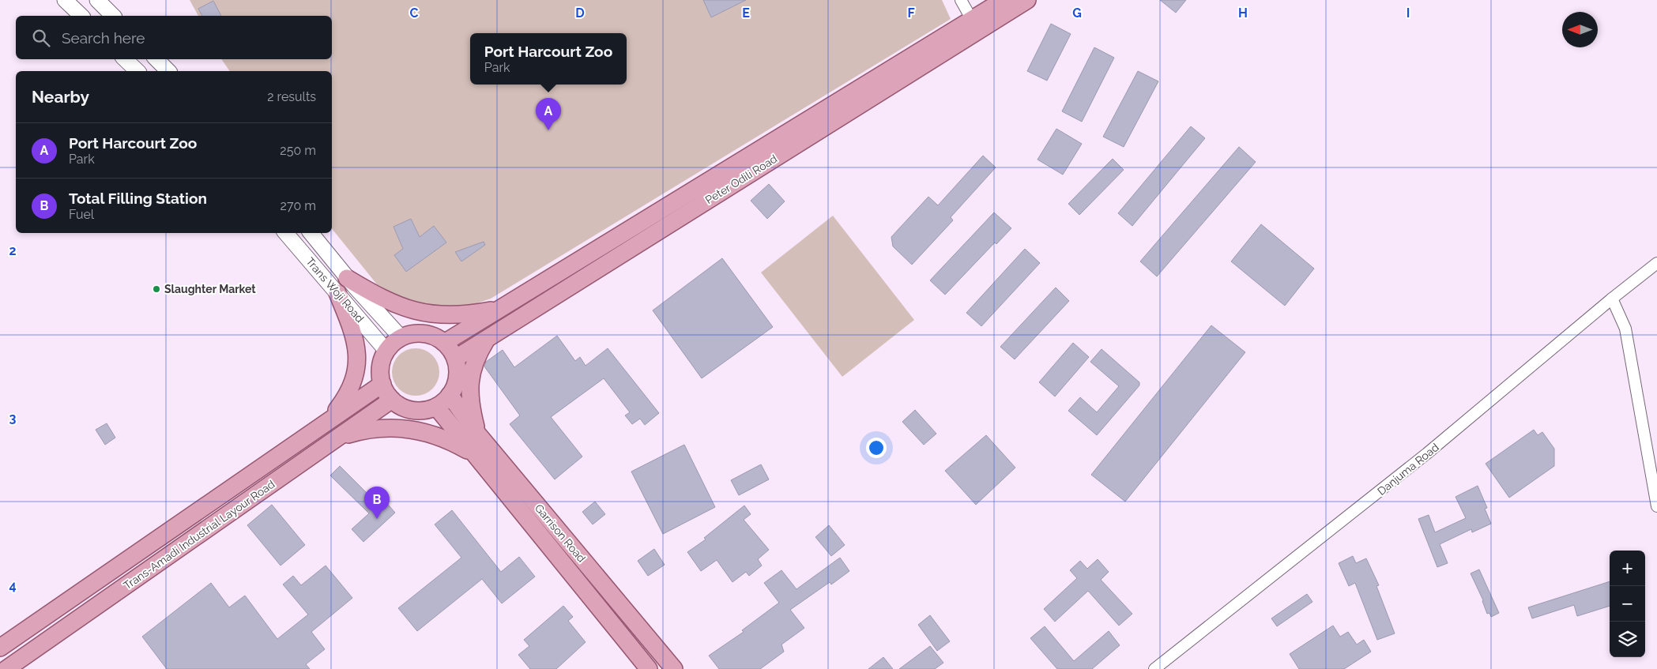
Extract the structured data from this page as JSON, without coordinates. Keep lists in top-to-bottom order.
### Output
{
  "streets": {
    "main road": [
      "Peter Odili Road",
      "Trans Woji Road",
      "Garrison Road",
      "Trans-Amadi Industrial Layour Road"
    ],
    "street": ["Danjuma Road"]
  },
  "crossings": [
    ["Peter Odili Road", "Trans Woji Road"],
    ["Peter Odili Road", "Garrison Road"],
    ["Peter Odili Road", "Trans-Amadi Industrial Layour Road"],
    ["Trans Woji Road", "Garrison Road"],
    ["Trans Woji Road", "Trans-Amadi Industrial Layour Road"],
    ["Garrison Road", "Trans-Amadi Industrial Layour Road"]
  ],
  "places": ["Slaughter Market"],
  "north": "left",
  "page": {
    "search": "Search here",
    "popup": ["Port Harcourt Zoo", "Park"],
    "heading": ["Nearby", "2 results"],
    "pins": ["A", "B"],
    "list": [
      {
        "mark": "A",
        "name": "Port Harcourt Zoo",
        "note": "Park",
        "value": "250 m"
      },
      {
        "mark": "B",
        "name": "Total Filling Station",
        "note": "Fuel",
        "value": "270 m"
      }
    ],
    "map_buttons": ["+", "−"]
  },
  "grid": {
    "columns": [
      "C",
      "D",
      "E",
      "F",
      "G",
      "H",
      "I"
    ],
    "rows": ["2", "3", "4"]
  }
}
